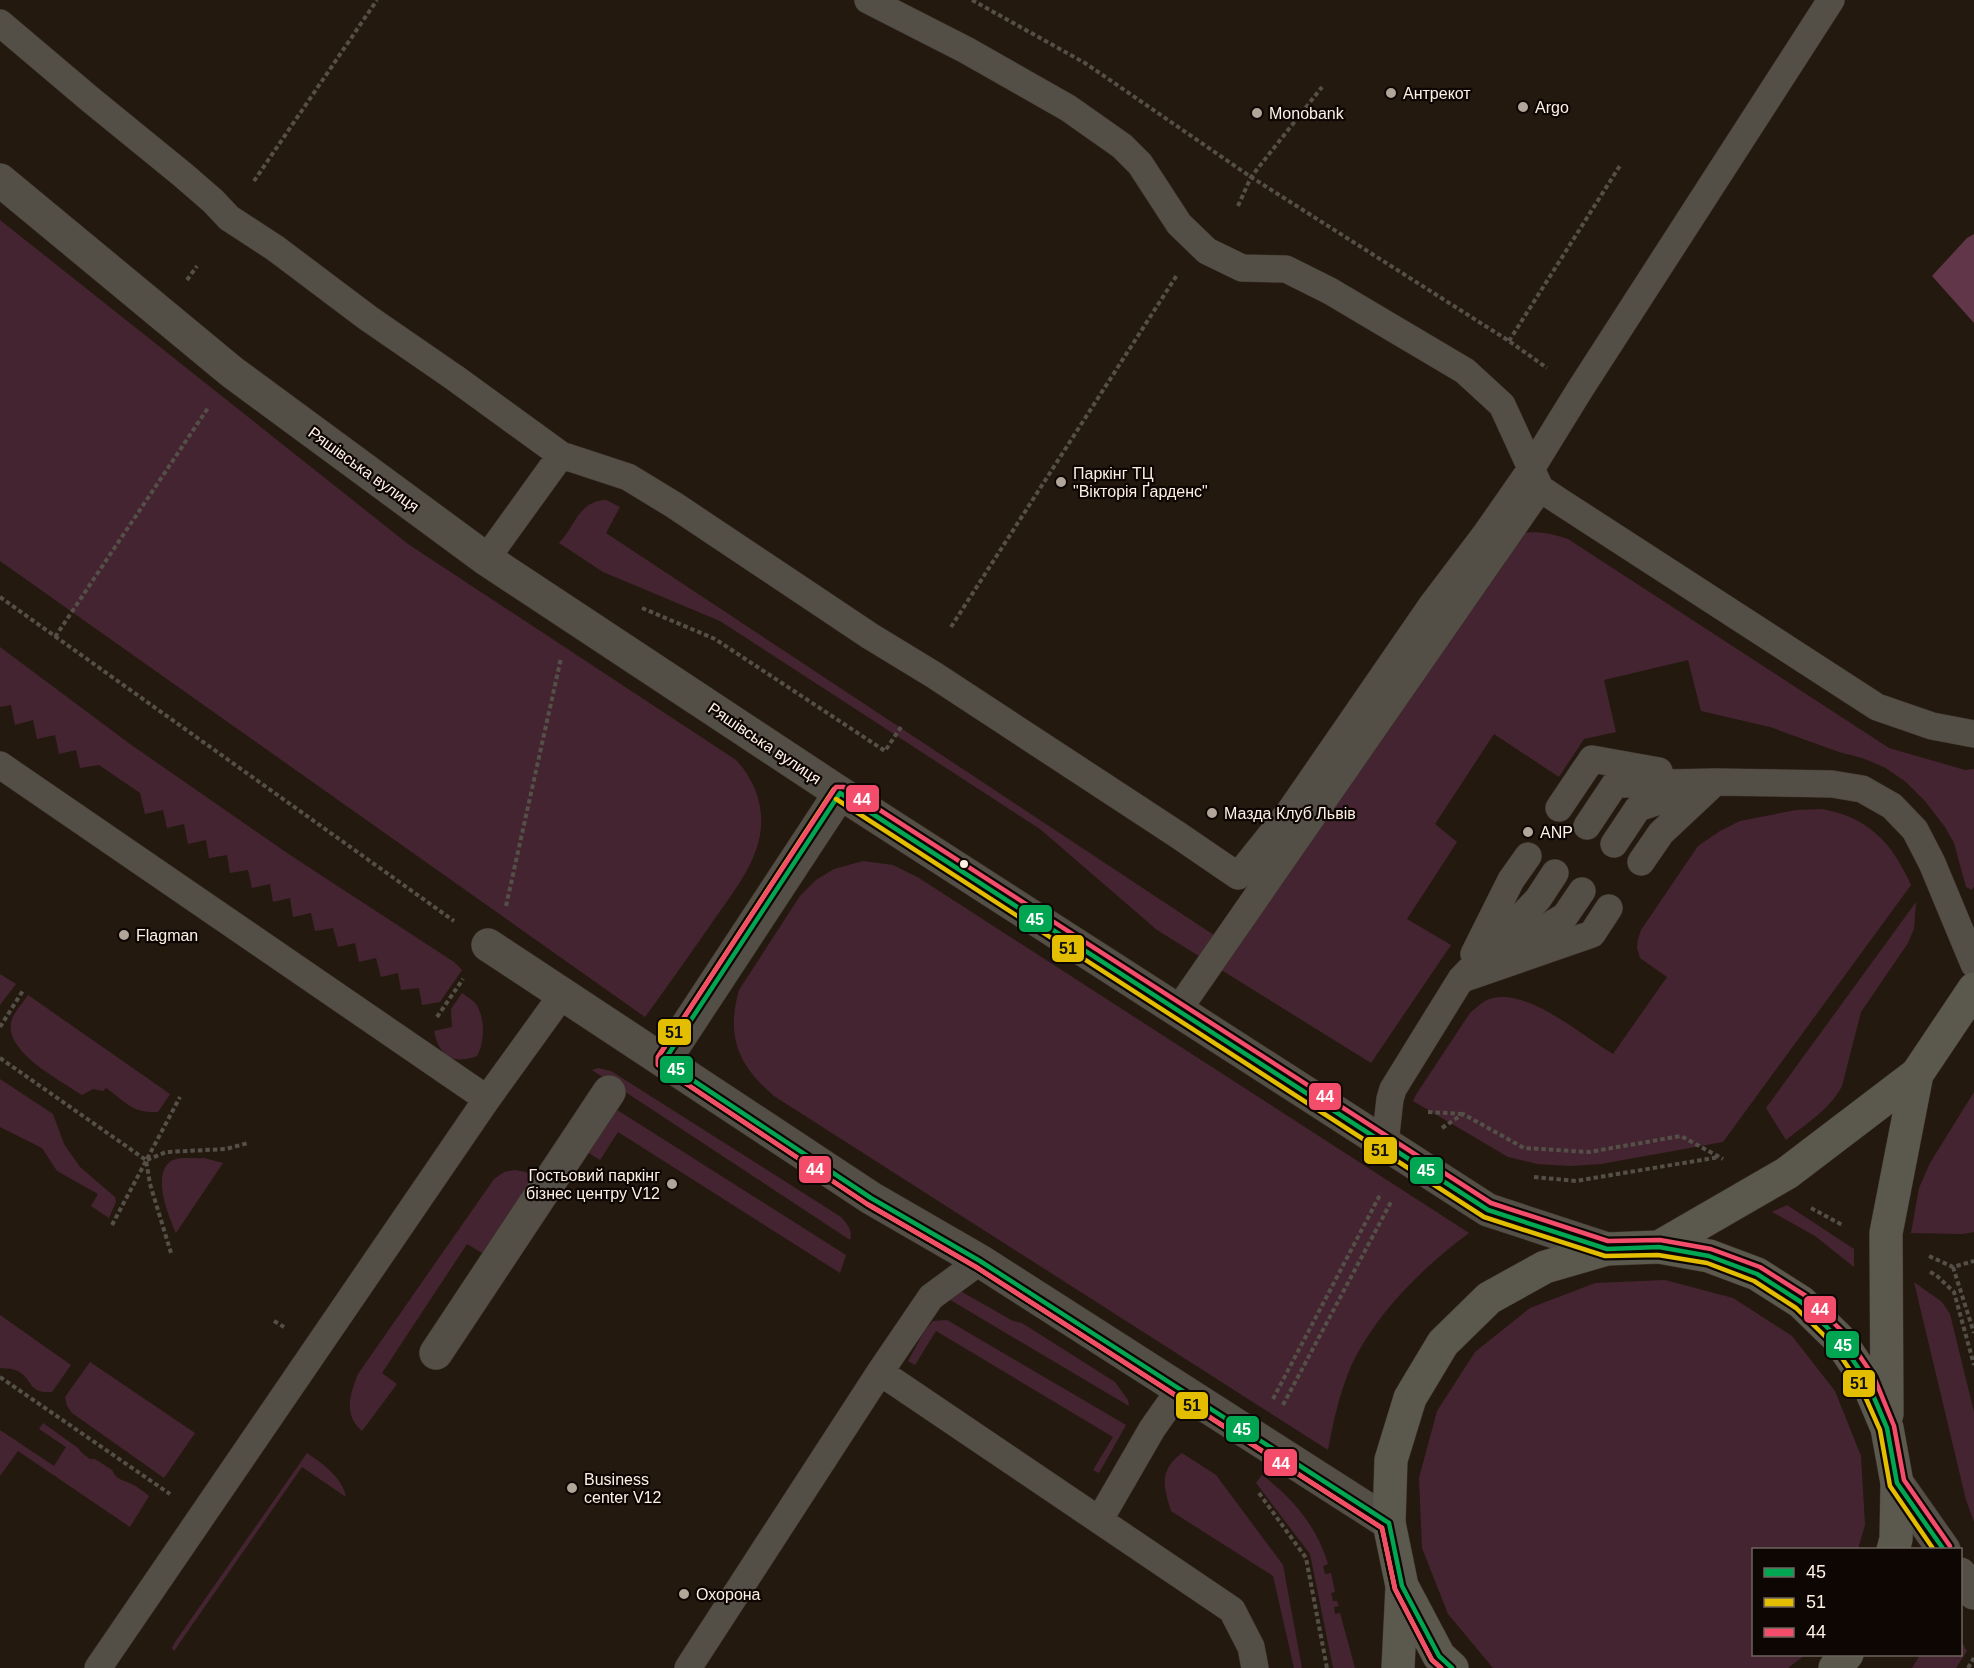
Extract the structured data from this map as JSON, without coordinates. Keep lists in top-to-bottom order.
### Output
{
  "streets": {
    "street": ["Ряшівська вулиця"]
  },
  "places": [
    "Антрекот",
    "Argo",
    "Monobank",
    "Паркінг ТЦ \"Вікторія Ґарденс\"",
    "Мазда Клуб Львів",
    "ANP",
    "Flagman",
    "Гостьовий паркінг бізнес центру V12",
    "Business center V12",
    "Охорона"
  ],
  "lines": ["transit line 44", "transit line 51", "transit line 45"],
  "legend": ["45", "51", "44"]
}
